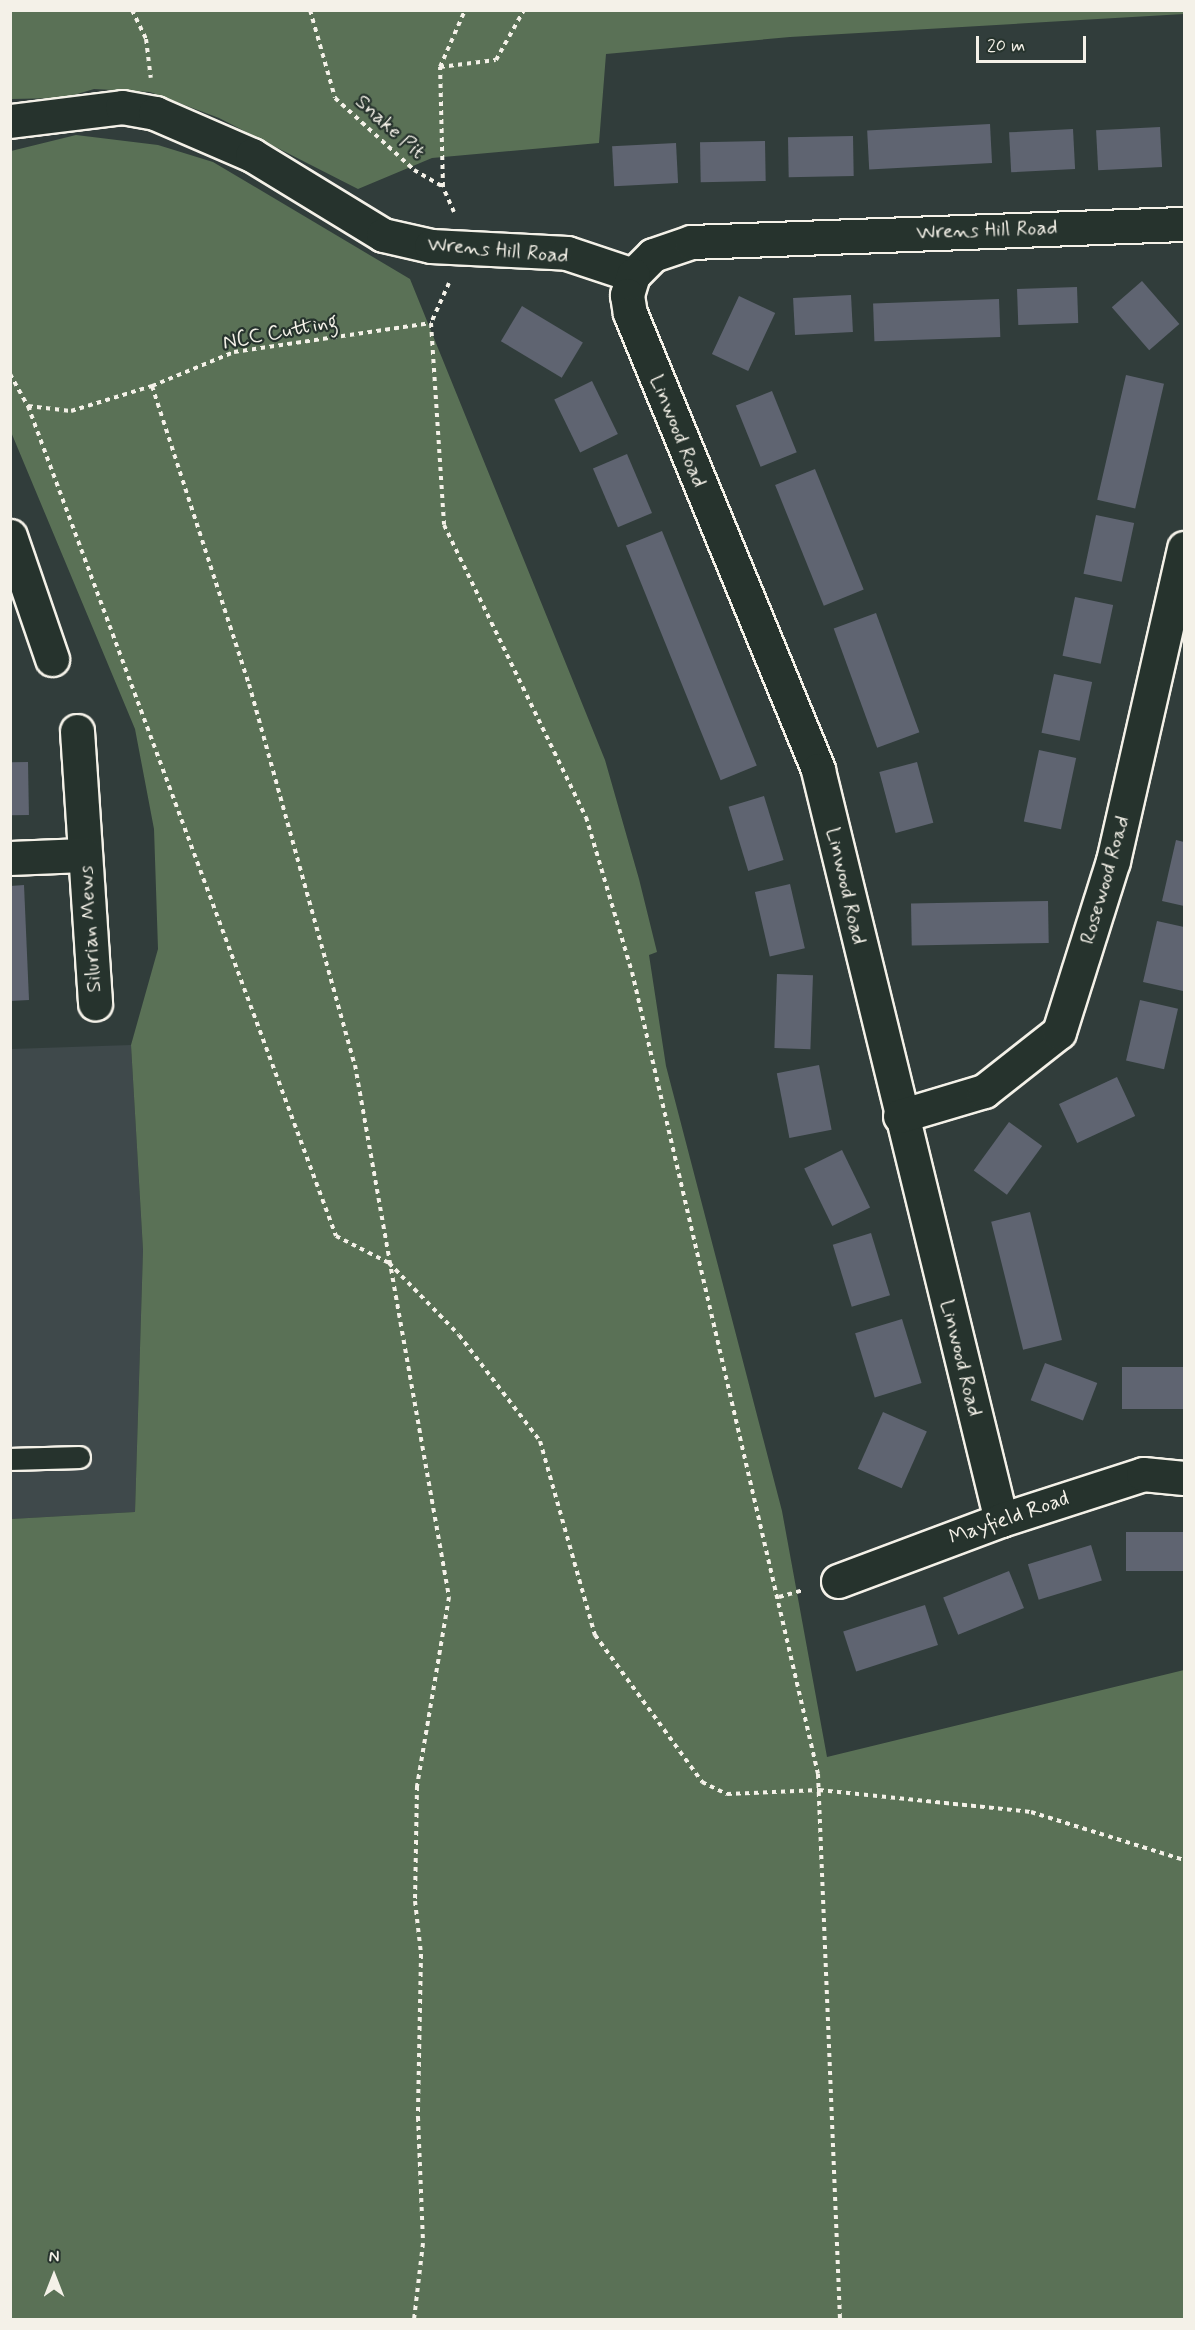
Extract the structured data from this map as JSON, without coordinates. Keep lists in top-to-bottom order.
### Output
{
  "streets": {
    "street": [
      "Wrens Hill Road",
      "Linwood Road",
      "Rosewood Road",
      "Silurian Mews",
      "Mayfield Road"
    ],
    "path": ["Snake Pit", "NCC Cutting"]
  },
  "crossings": [
    ["Wrens Hill Road", "Linwood Road"],
    ["Linwood Road", "Rosewood Road"],
    ["Linwood Road", "Mayfield Road"]
  ],
  "scale_bar": "20 m",
  "north": "top"
}
